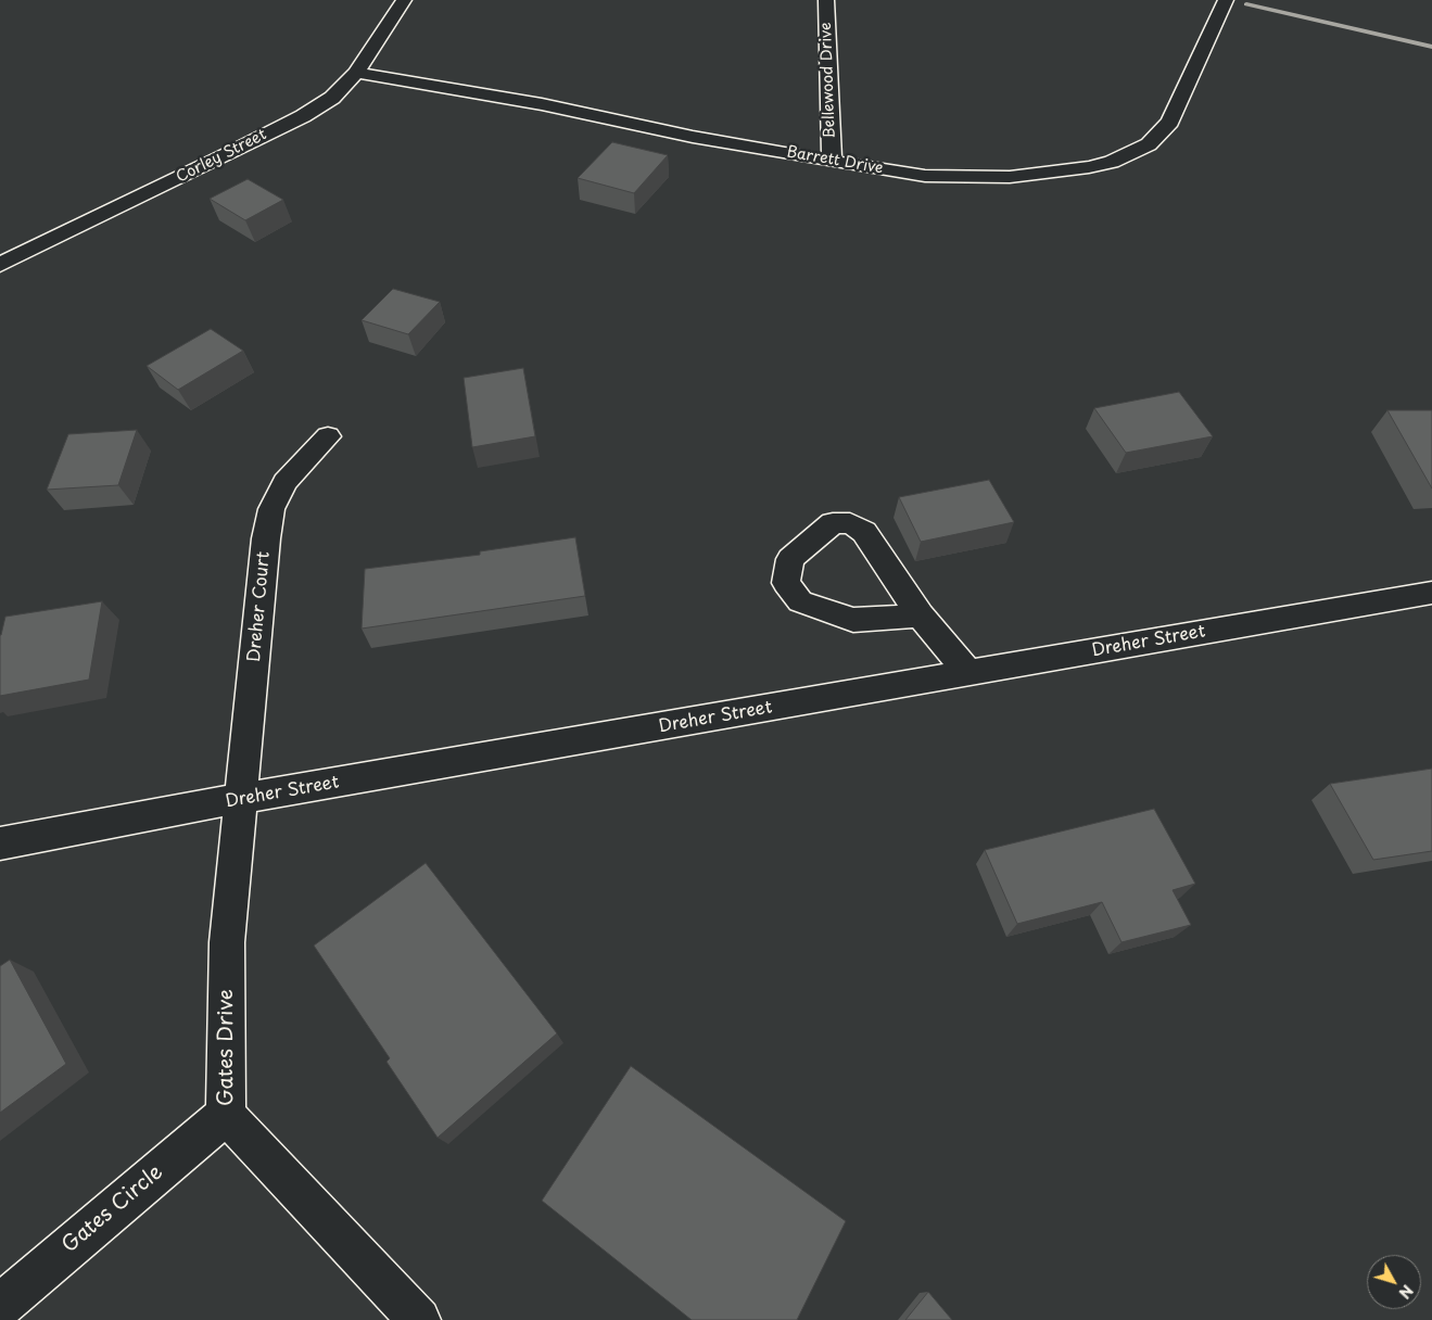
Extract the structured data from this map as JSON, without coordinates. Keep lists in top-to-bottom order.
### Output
{
  "streets": {
    "street": [
      "Bellewood Drive",
      "Corley Street",
      "Barrett Drive",
      "Dreher Court",
      "Dreher Street",
      "Gates Drive",
      "Gates Circle"
    ]
  },
  "crossings": [
    ["Bellewood Drive", "Barrett Drive"],
    ["Corley Street", "Barrett Drive"],
    ["Dreher Court", "Dreher Street"],
    ["Dreher Court", "Gates Drive"],
    ["Dreher Street", "Gates Drive"],
    ["Gates Drive", "Gates Circle"]
  ],
  "north": "bottom right"
}
